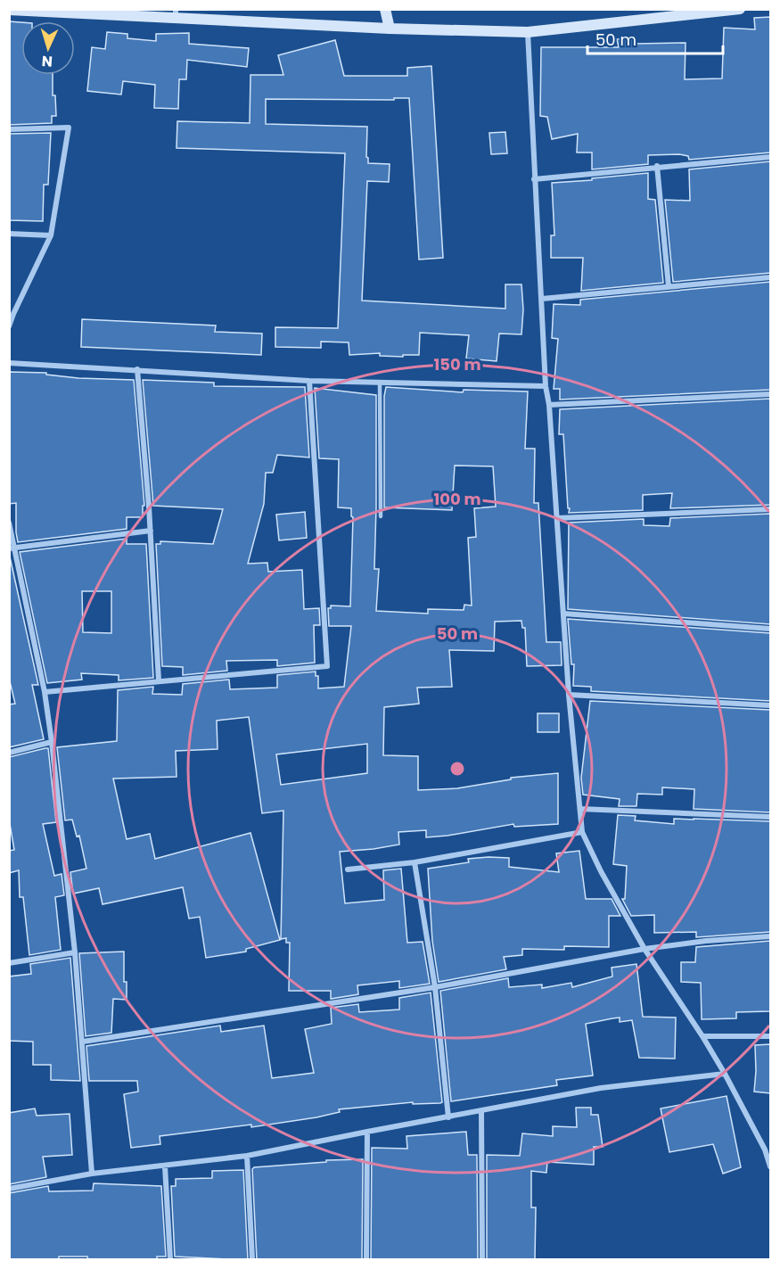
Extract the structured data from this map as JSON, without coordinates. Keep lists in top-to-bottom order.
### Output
{
  "scale_bar": "50 m",
  "north": "bottom",
  "rings": ["150 m", "100 m", "50 m"]
}
